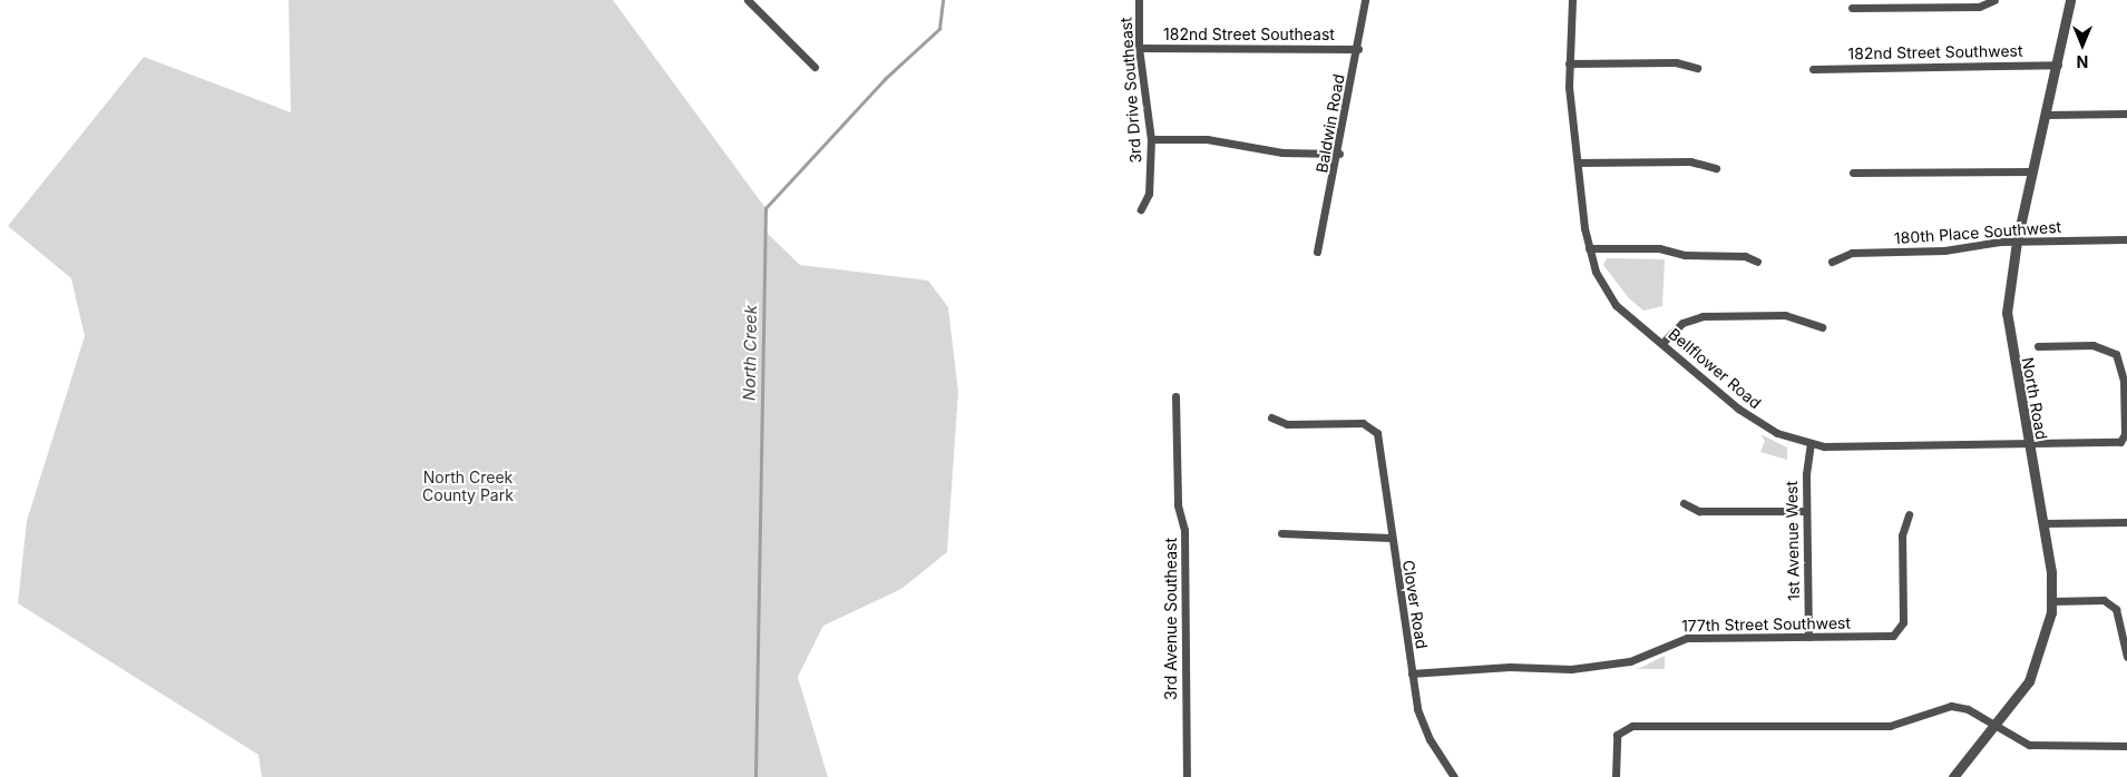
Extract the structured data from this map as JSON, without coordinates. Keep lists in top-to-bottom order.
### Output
{
  "streets": {
    "street": [
      "182nd Street Southeast",
      "182nd Street Southwest",
      "3rd Drive Southeast",
      "Baldwin Road",
      "180th Place Southwest",
      "Bellflower Road",
      "North Road",
      "1st Avenue West",
      "Clover Road",
      "3rd Avenue Southeast",
      "177th Street Southwest"
    ]
  },
  "crossings": [
    ["182nd Street Southeast", "3rd Drive Southeast"],
    ["182nd Street Southeast", "Baldwin Road"],
    ["182nd Street Southwest", "North Road"],
    ["180th Place Southwest", "North Road"],
    ["Bellflower Road", "North Road"],
    ["Bellflower Road", "1st Avenue West"],
    ["1st Avenue West", "177th Street Southwest"],
    ["Clover Road", "177th Street Southwest"]
  ],
  "water": ["North Creek"],
  "parks": ["North Creek County Park"],
  "north": "bottom"
}
